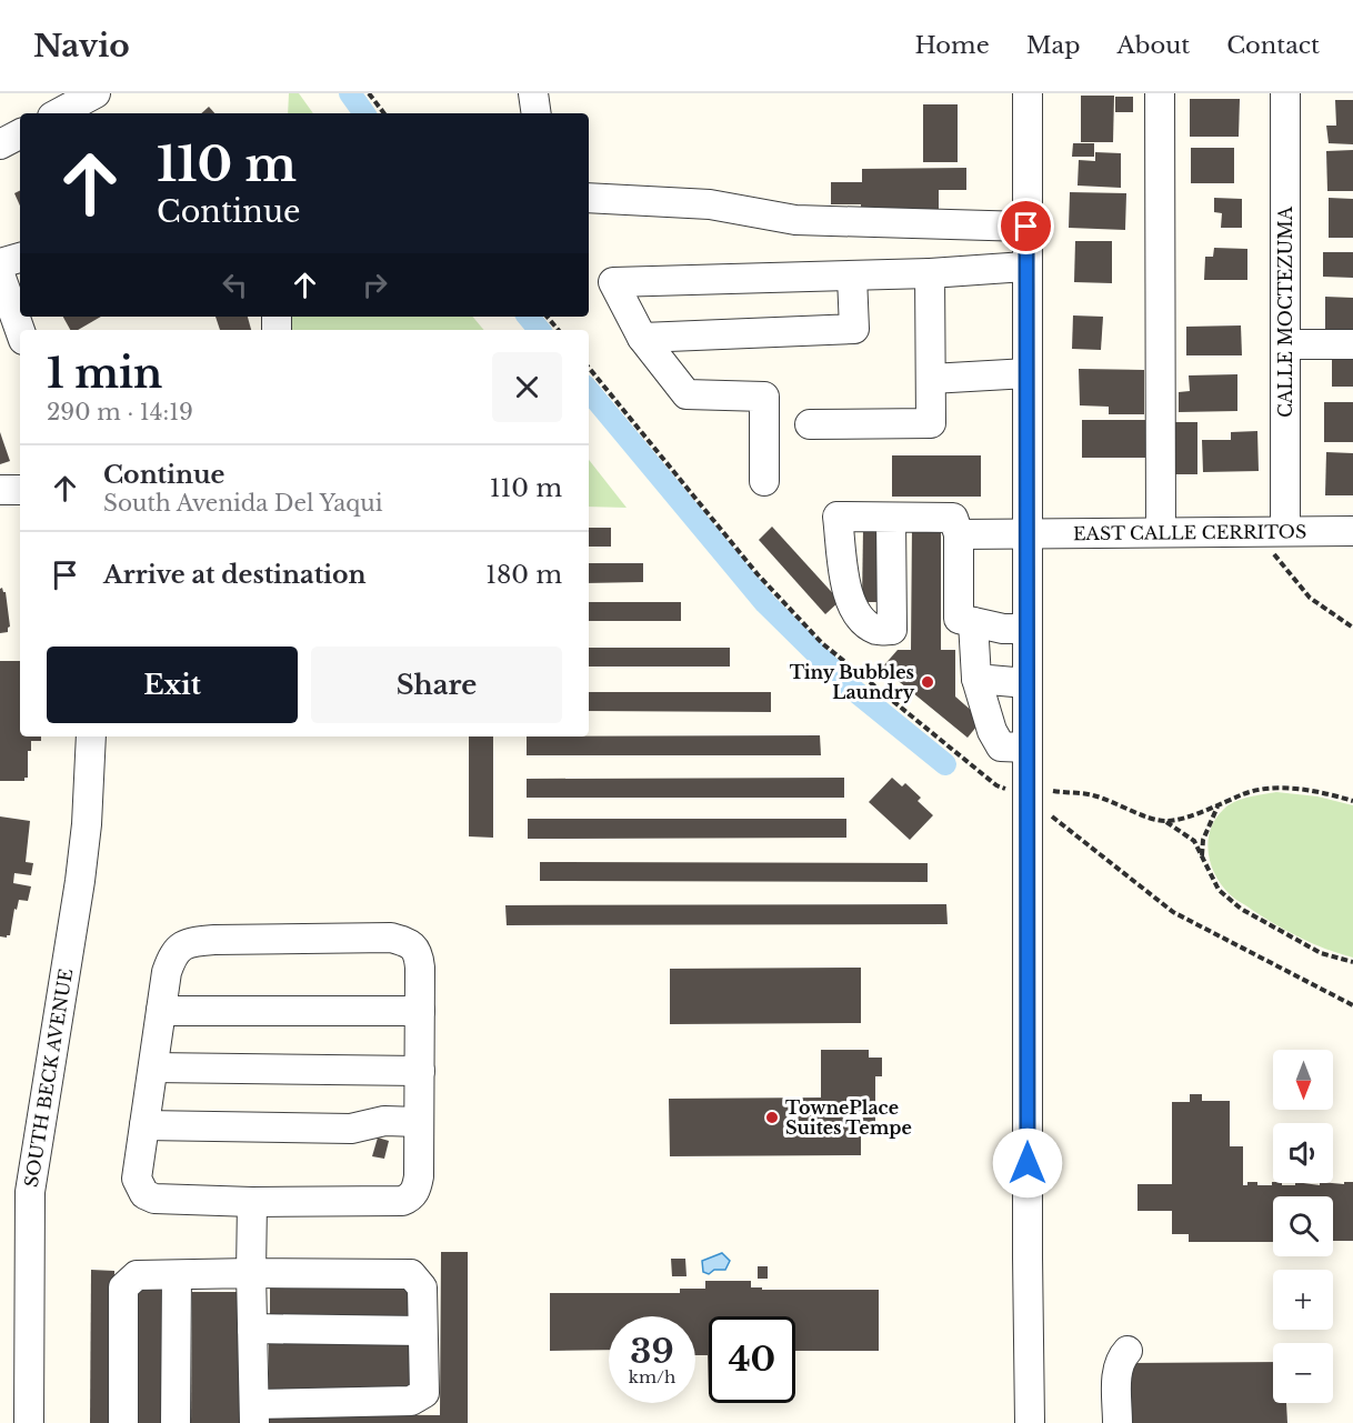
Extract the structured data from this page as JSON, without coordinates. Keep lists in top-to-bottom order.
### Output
{
  "streets": {
    "street": ["CALLE MOCTEZUMA", "EAST CALLE CERRITOS", "SOUTH BECK AVENUE"]
  },
  "crossings": [
    ["CALLE MOCTEZUMA", "EAST CALLE CERRITOS"]
  ],
  "places": ["Tiny Bubbles Laundry", "TownePlace Suites Tempe"],
  "north": "bottom",
  "page": {
    "header": "Navio",
    "nav": [
      "Home",
      "Map",
      "About",
      "Contact"
    ],
    "turn": ["110 m", "Continue"],
    "heading": ["1 min", "290 m · 14:19"],
    "list": [
      {
        "name": "Continue",
        "note": "South Avenida Del Yaqui",
        "value": "110 m"
      },
      {
        "name": "Arrive at destination",
        "value": "180 m"
      }
    ],
    "buttons": ["Exit", "Share"],
    "map_buttons": ["+", "−"],
    "speed": "39 km/h",
    "limit": "40"
  }
}
